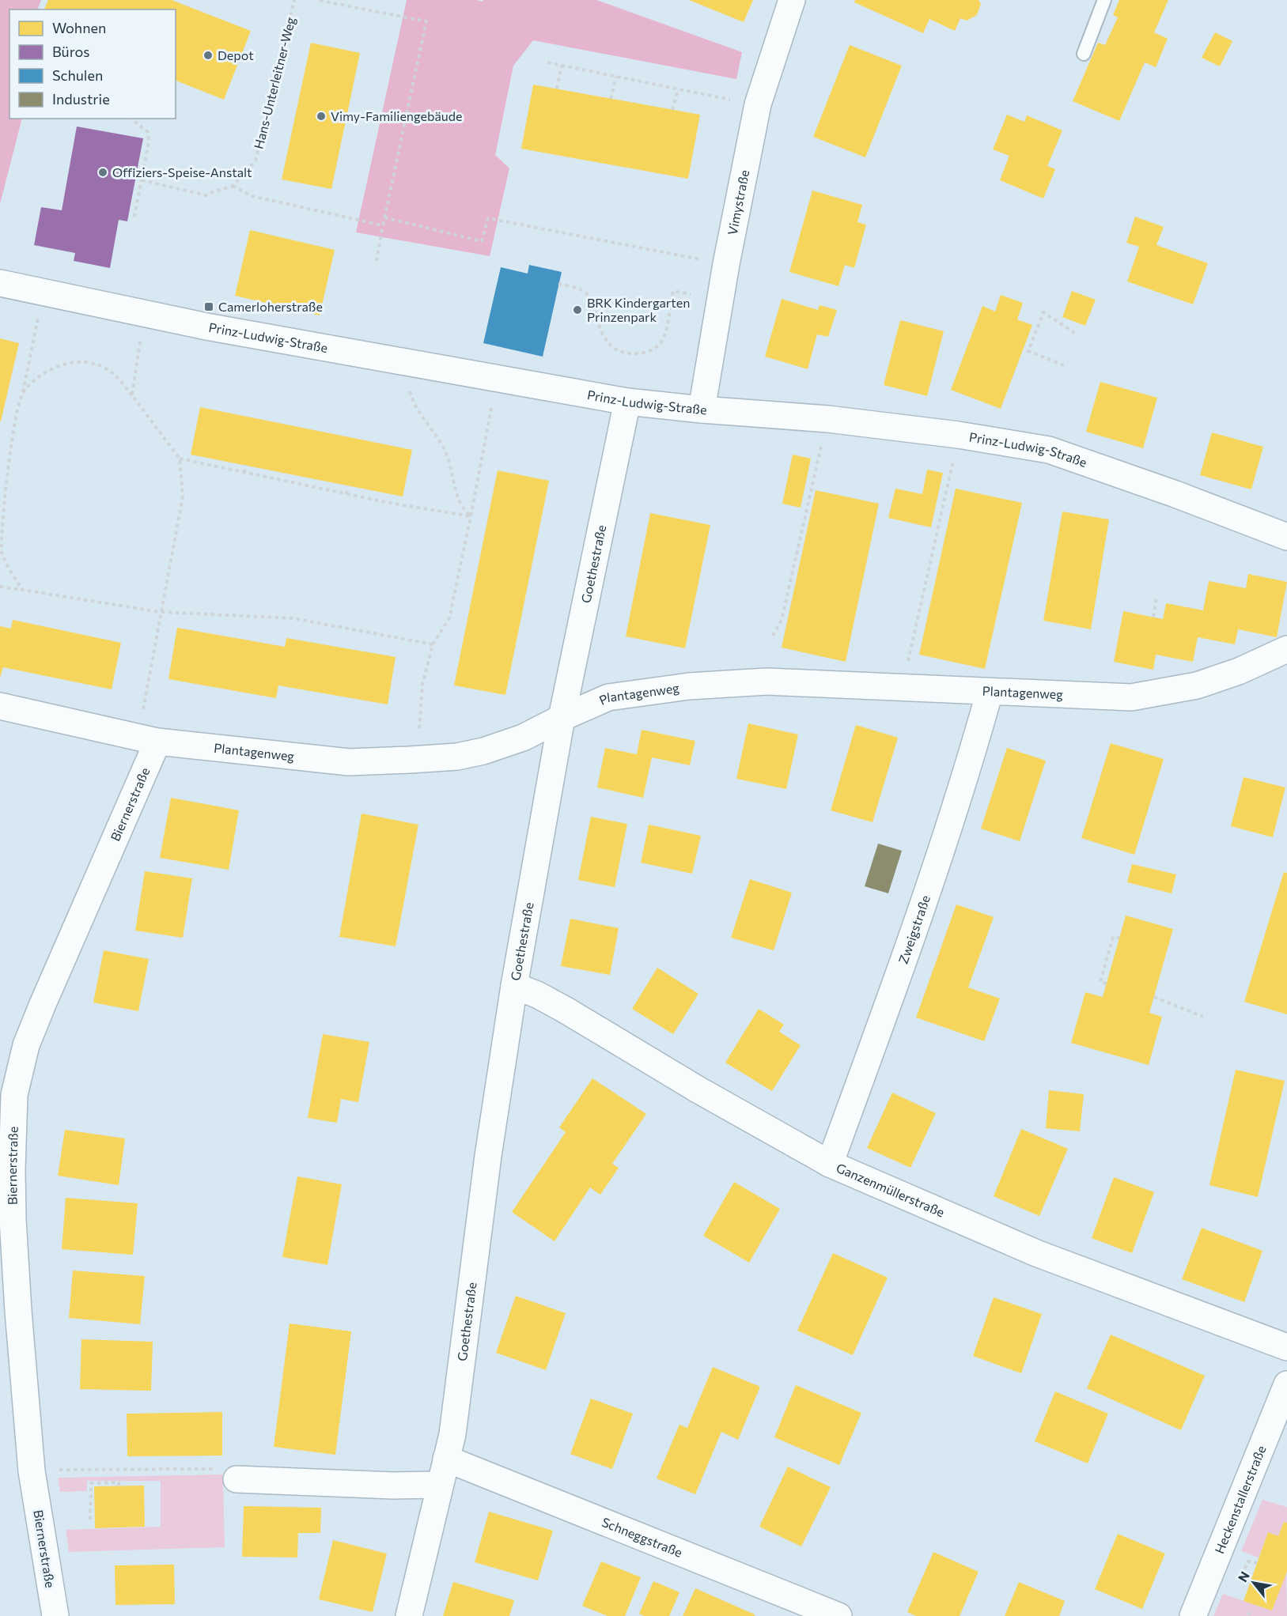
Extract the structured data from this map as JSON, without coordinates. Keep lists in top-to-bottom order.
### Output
{
  "streets": {
    "street": [
      "Vimystraße",
      "Prinz-Ludwig-Straße",
      "Goethestraße",
      "Plantagenweg",
      "Biernerstraße",
      "Zweigstraße",
      "Ganzenmüllerstraße",
      "Heckenstallerstraße",
      "Schneggstraße"
    ],
    "path": ["Hans-Unterleitner-Weg"]
  },
  "crossings": [
    ["Vimystraße", "Prinz-Ludwig-Straße"],
    ["Prinz-Ludwig-Straße", "Goethestraße"],
    ["Goethestraße", "Plantagenweg"],
    ["Goethestraße", "Ganzenmüllerstraße"],
    ["Goethestraße", "Schneggstraße"],
    ["Plantagenweg", "Biernerstraße"],
    ["Plantagenweg", "Zweigstraße"],
    ["Zweigstraße", "Ganzenmüllerstraße"]
  ],
  "places": {
    "other": [
      "Depot",
      "Vimy-Familiengebäude",
      "Offiziers-Speise-Anstalt",
      "BRK Kindergarten Prinzenpark"
    ],
    "transit": ["Camerloherstraße"]
  },
  "legend": [
    "Wohnen",
    "Büros",
    "Schulen",
    "Industrie"
  ],
  "north": "top left"
}
